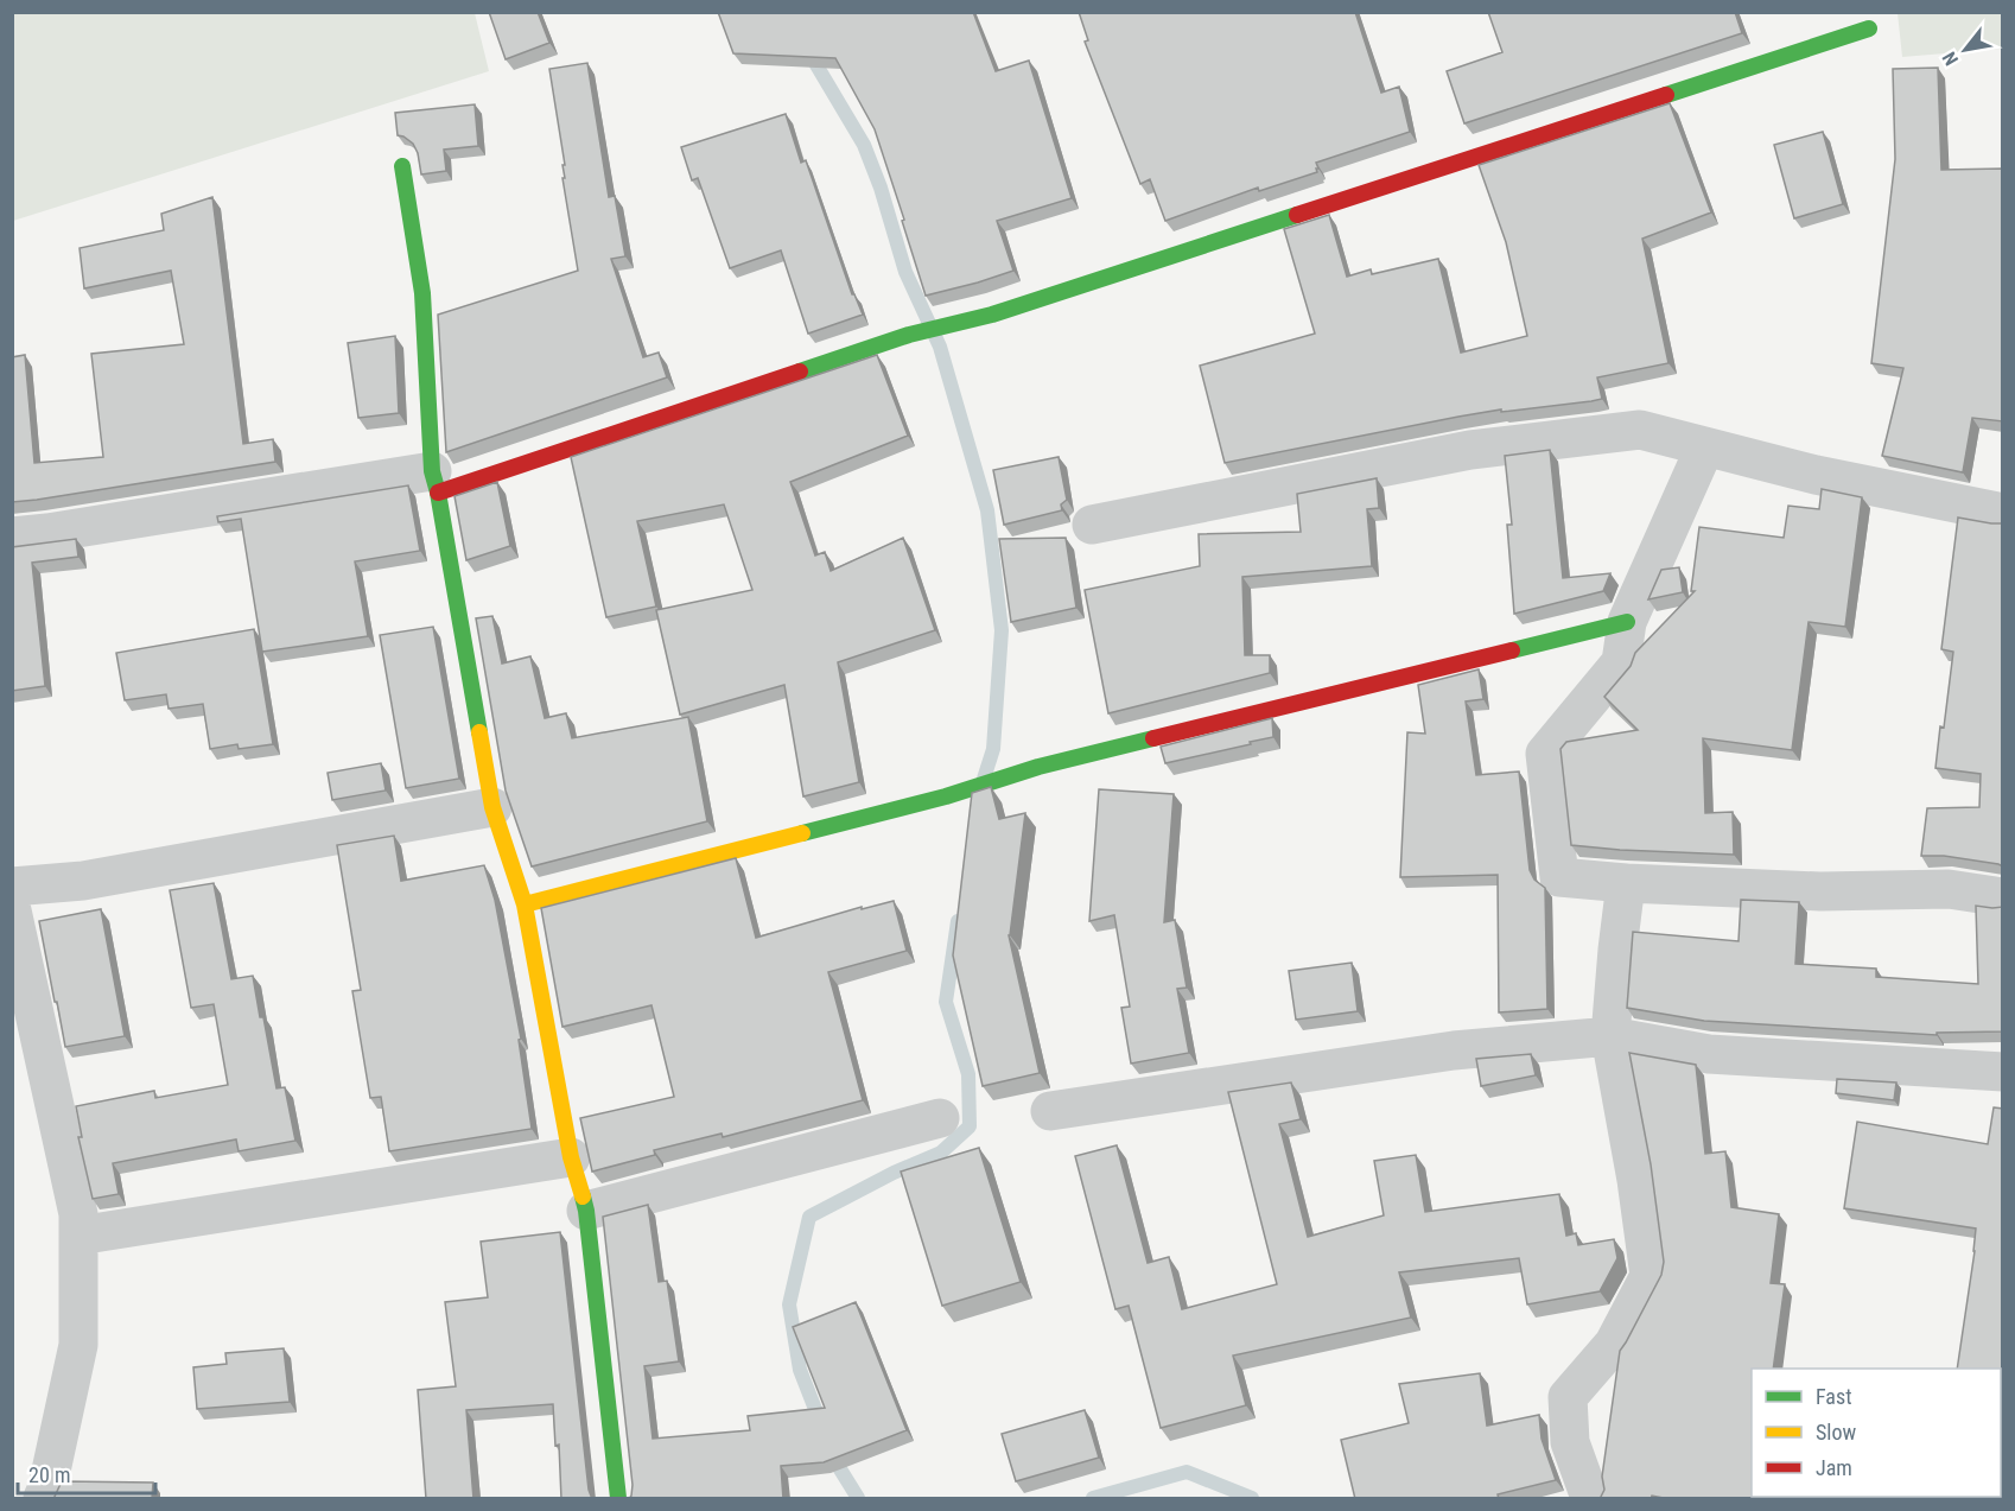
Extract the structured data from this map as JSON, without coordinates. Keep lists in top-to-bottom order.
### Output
{
  "legend": ["Fast", "Slow", "Jam"],
  "scale_bar": "20 m",
  "north": "bottom left"
}
